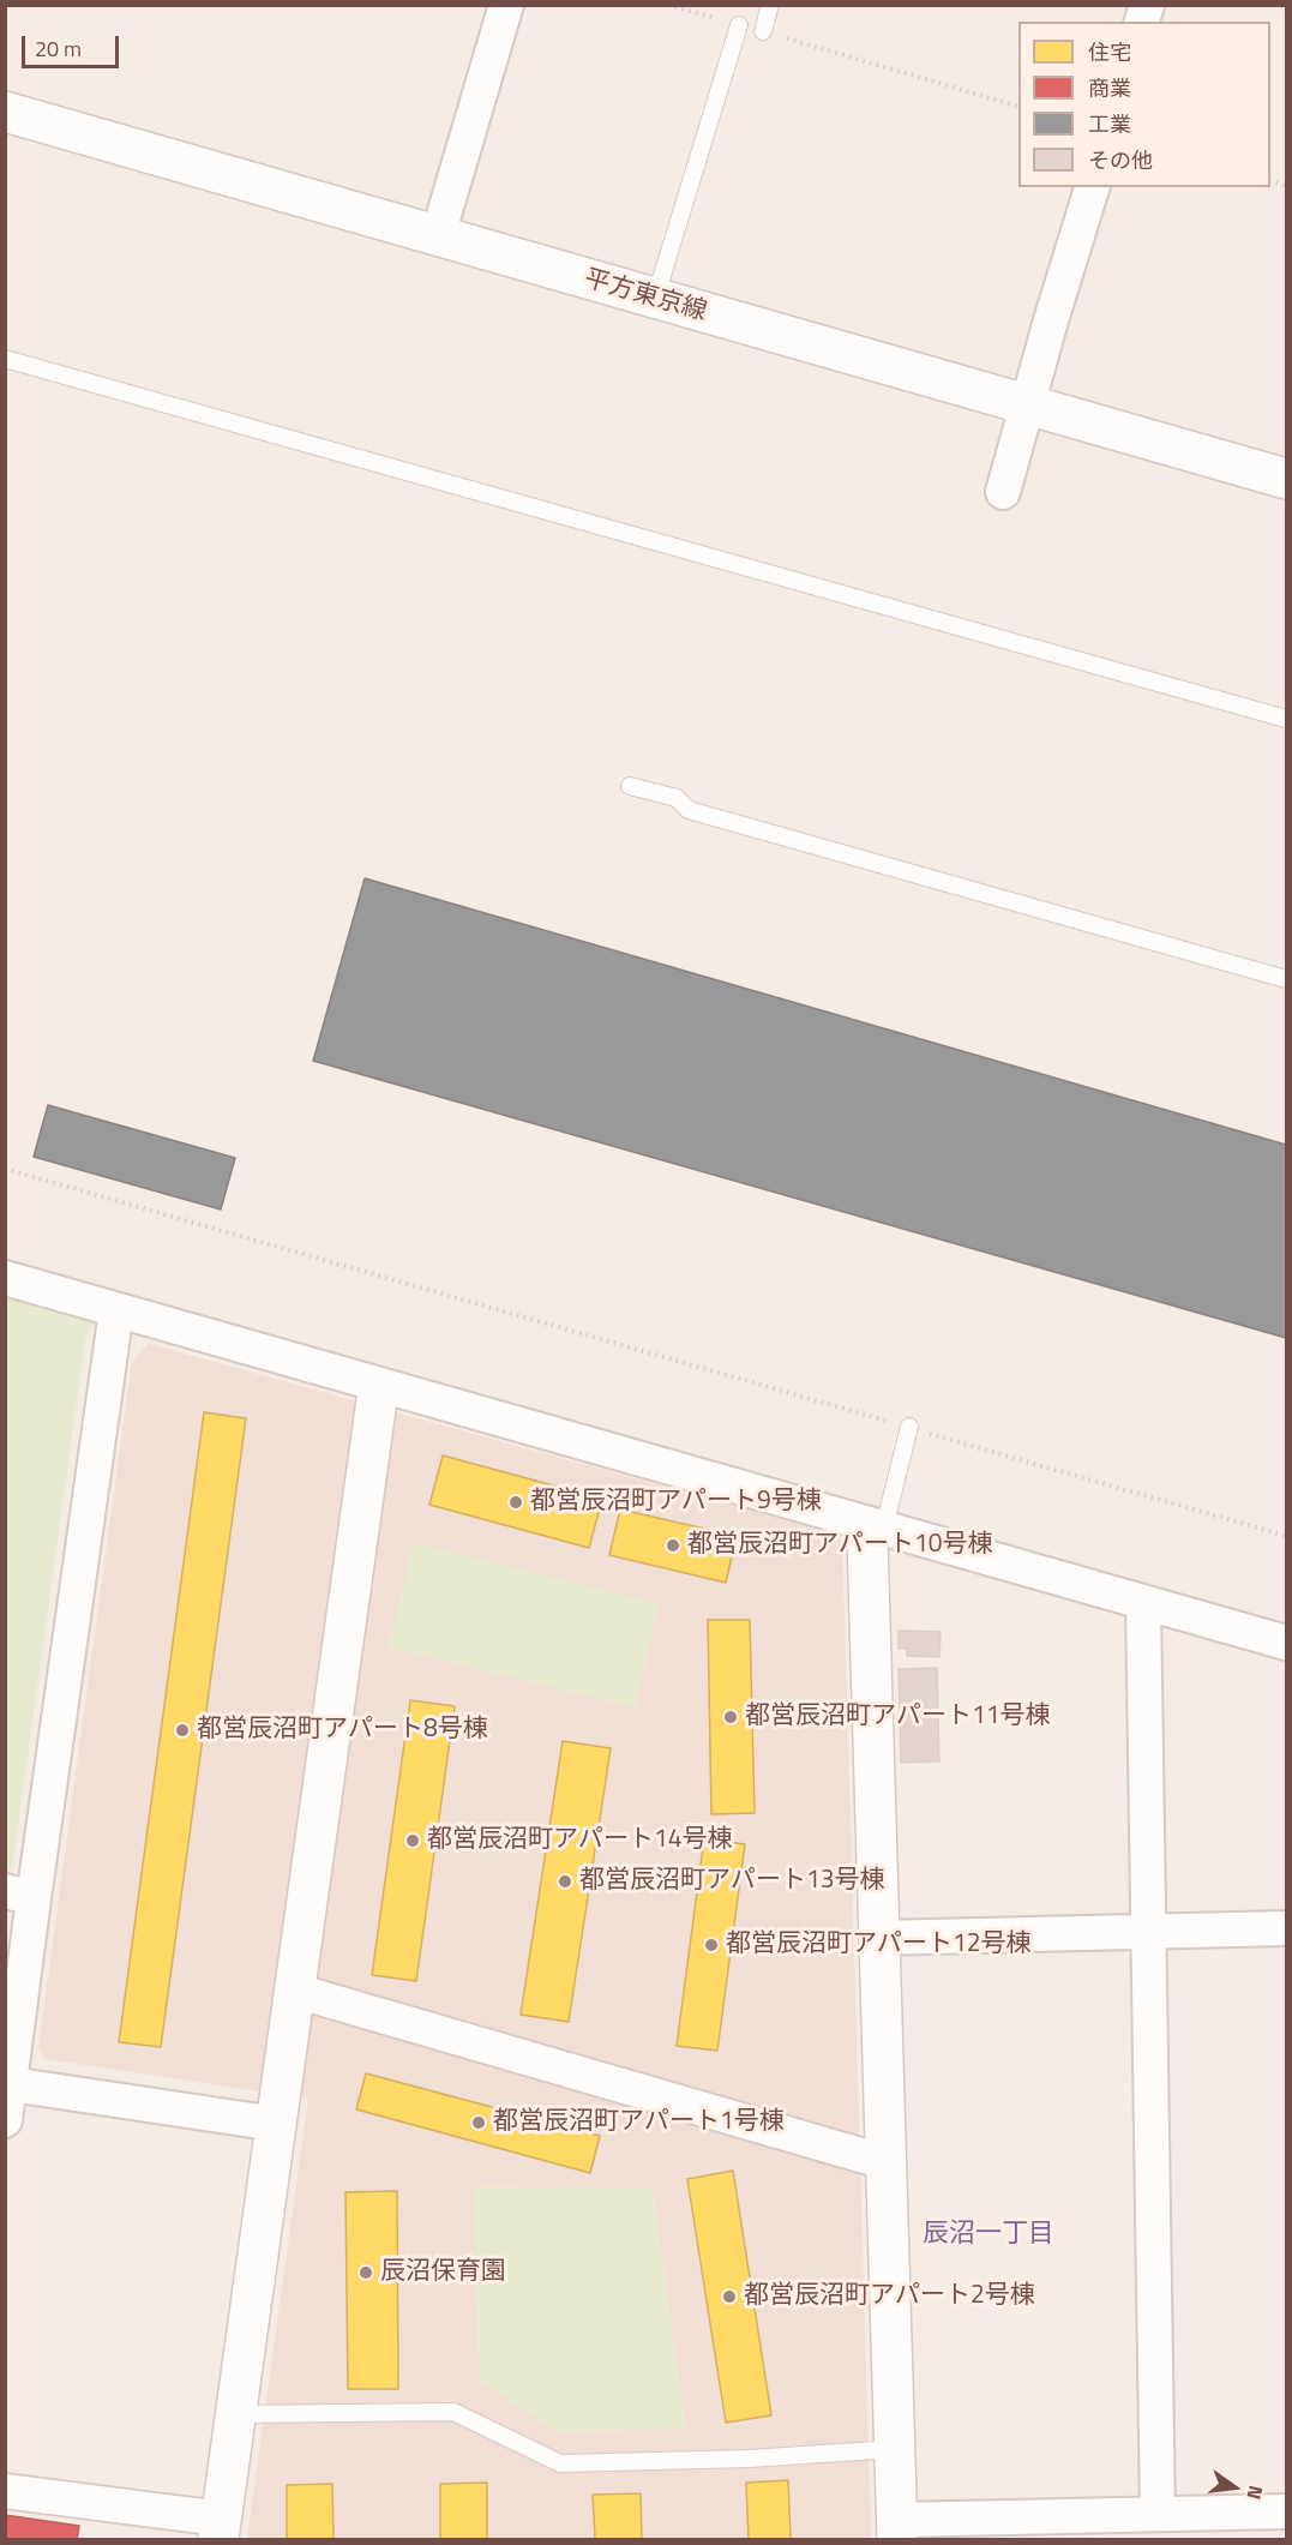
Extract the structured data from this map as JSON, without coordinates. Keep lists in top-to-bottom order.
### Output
{
  "streets": {
    "street": ["平方東京線"]
  },
  "districts": ["辰沼一丁目"],
  "places": [
    "都営辰沼町アパート9号棟",
    "都営辰沼町アパート10号棟",
    "都営辰沼町アパート11号棟",
    "都営辰沼町アパート8号棟",
    "都営辰沼町アパート14号棟",
    "都営辰沼町アパート13号棟",
    "都営辰沼町アパート12号棟",
    "都営辰沼町アパート1号棟",
    "辰沼保育園",
    "都営辰沼町アパート2号棟"
  ],
  "legend": [
    "住宅",
    "商業",
    "工業",
    "その他"
  ],
  "scale_bar": "20 m",
  "north": "right"
}
